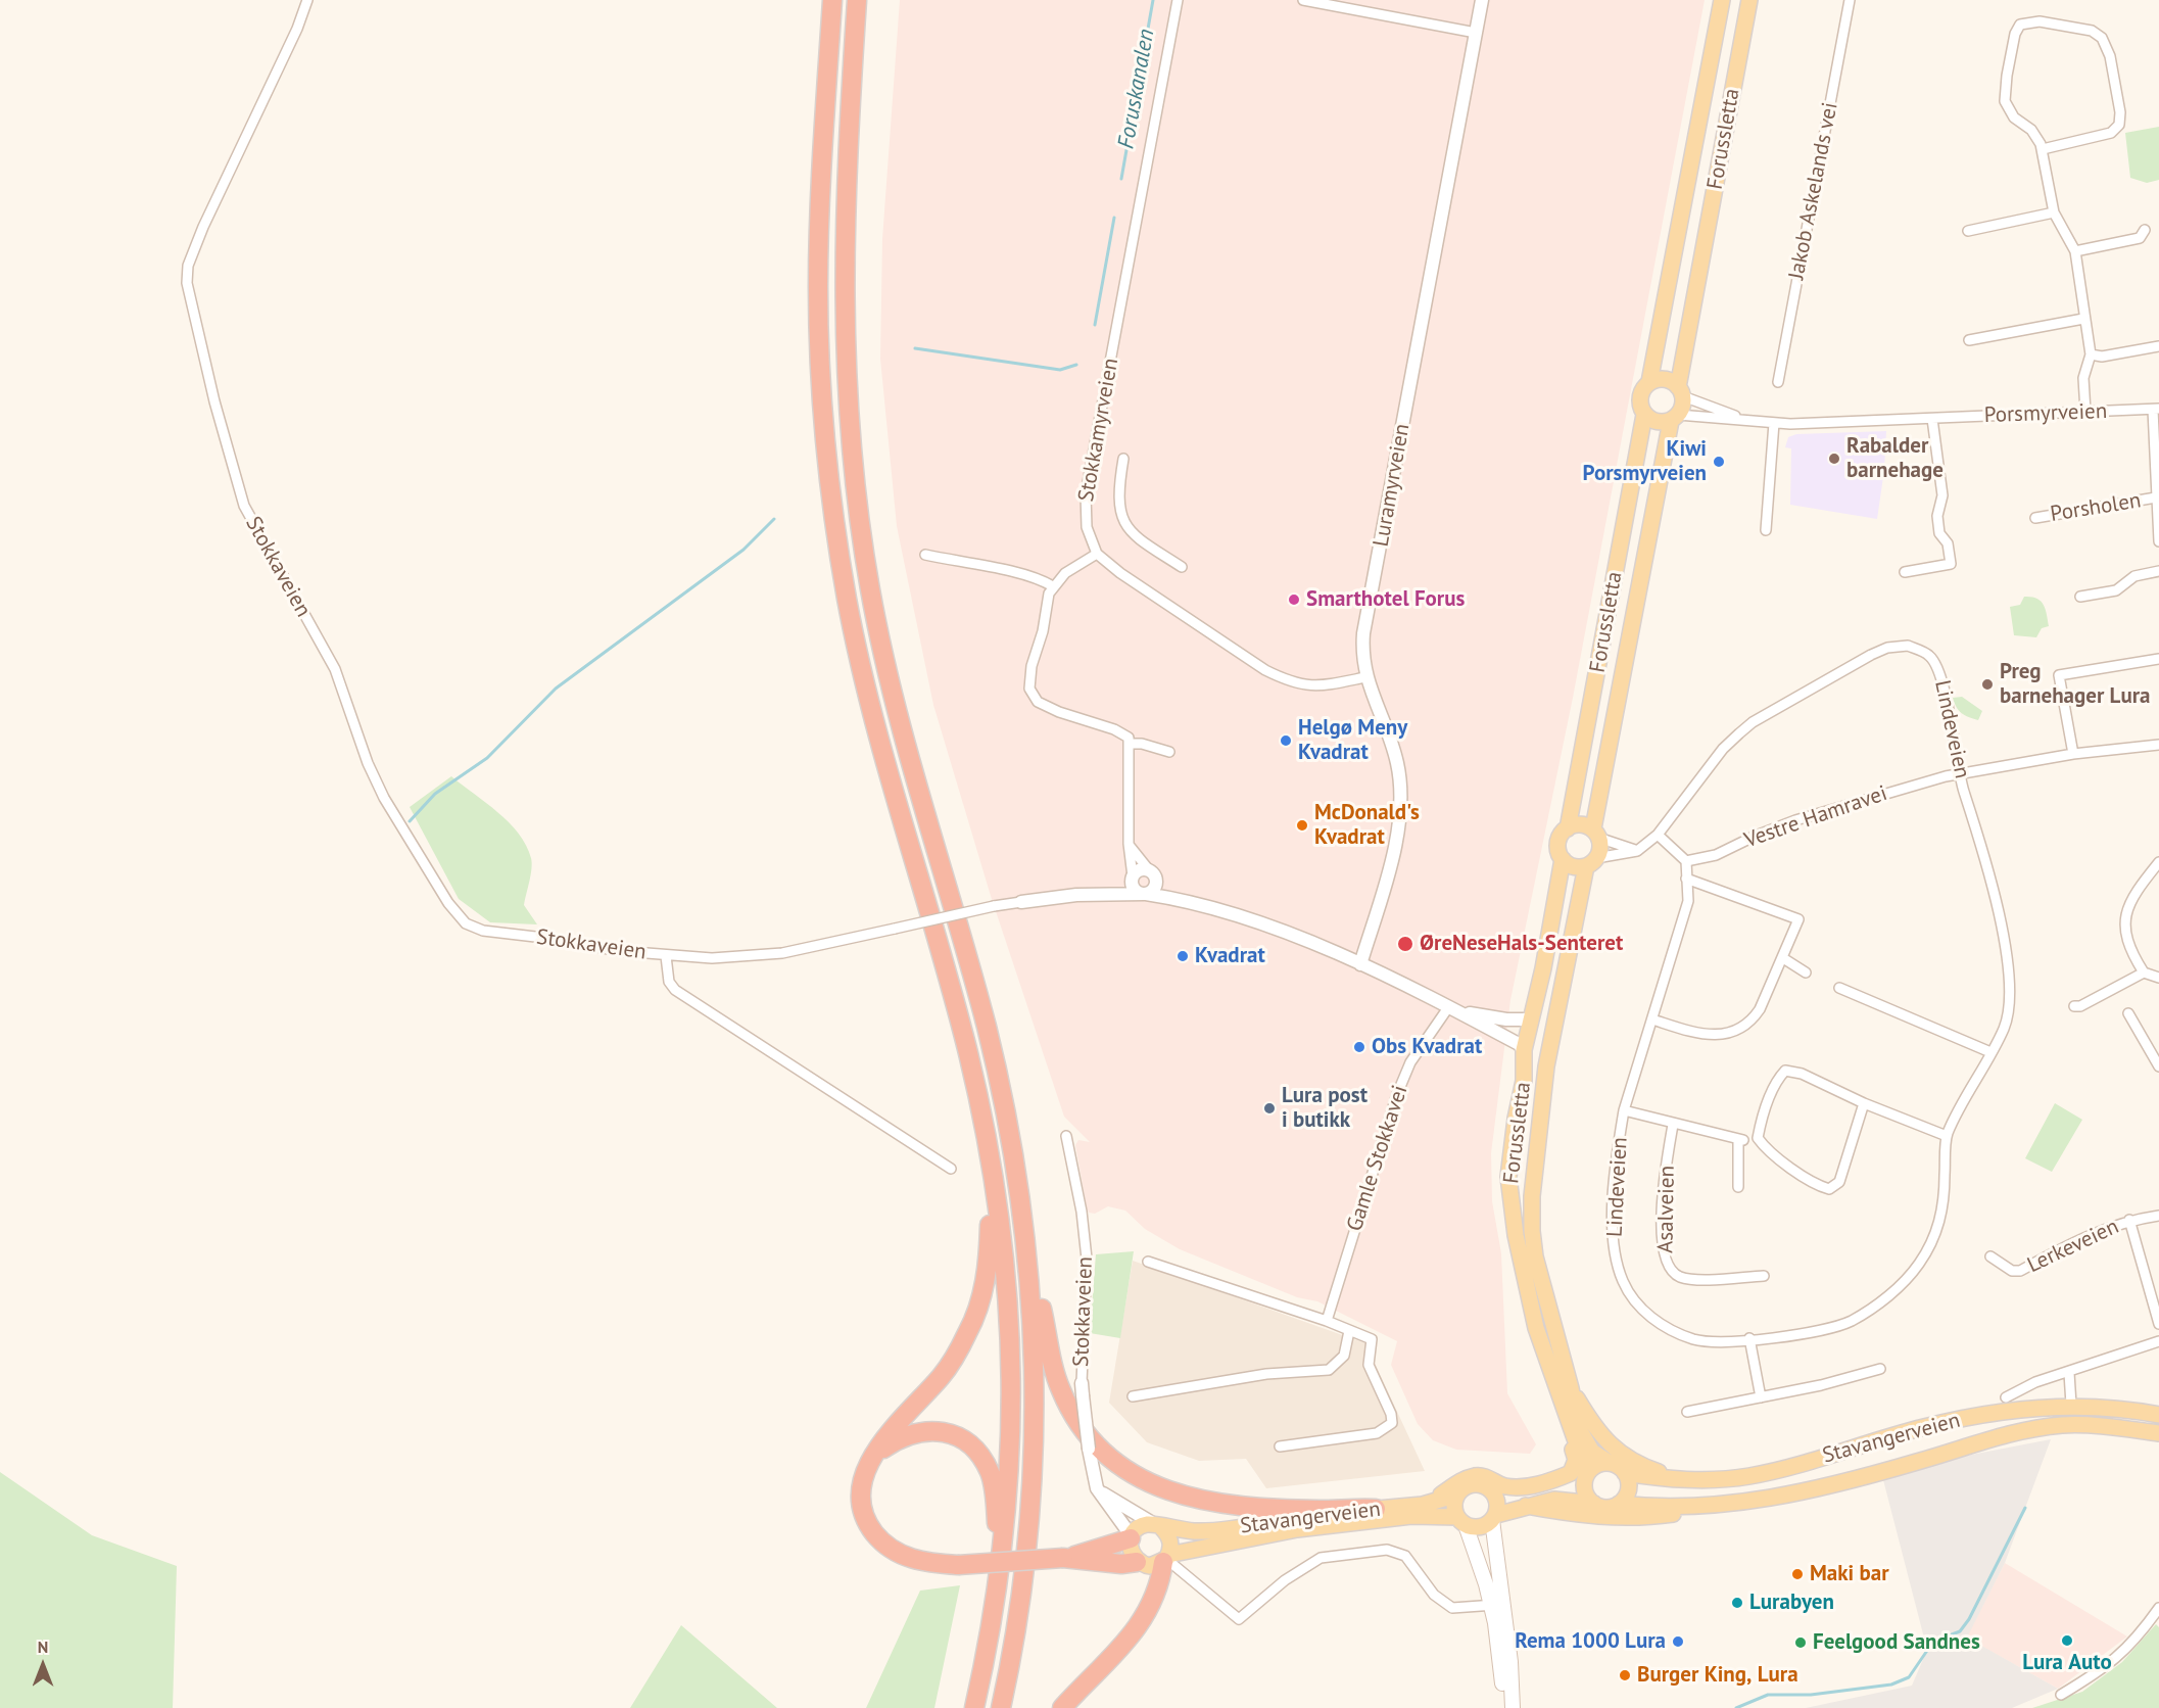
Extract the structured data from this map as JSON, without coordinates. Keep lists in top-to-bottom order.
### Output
{
  "streets": {
    "main road": ["Forussletta", "Stavangerveien"],
    "street": [
      "Jakob Askelands vei",
      "Porsmyrveien",
      "Stokkamyrveien",
      "Luramyrveien",
      "Porsholen",
      "Stokkaveien",
      "Lindeveien",
      "Vestre Hamravei",
      "Gamle Stokkavei",
      "Asalveien",
      "Lerkeveien"
    ]
  },
  "crossings": [
    ["Forussletta", "Porsmyrveien"],
    ["Forussletta", "Stokkaveien"],
    ["Forussletta", "Stavangerveien"],
    ["Porsmyrveien", "Porsholen"],
    ["Luramyrveien", "Stokkaveien"],
    ["Stokkaveien", "Gamle Stokkavei"],
    ["Stokkaveien", "Stavangerveien"],
    ["Lindeveien", "Vestre Hamravei"]
  ],
  "water": ["Foruskanalen"],
  "places": [
    "Rabalder barnehage",
    "Kiwi Porsmyrveien",
    "Smarthotel Forus",
    "Preg barnehager Lura",
    "Helgø Meny Kvadrat",
    "McDonald's Kvadrat",
    "ØreNeseHals-Senteret",
    "Kvadrat",
    "Obs Kvadrat",
    "Lura post i butikk",
    "Maki bar",
    "Lurabyen",
    "Lura Auto",
    "Rema 1000 Lura",
    "Feelgood Sandnes",
    "Burger King, Lura"
  ],
  "north": "top"
}
